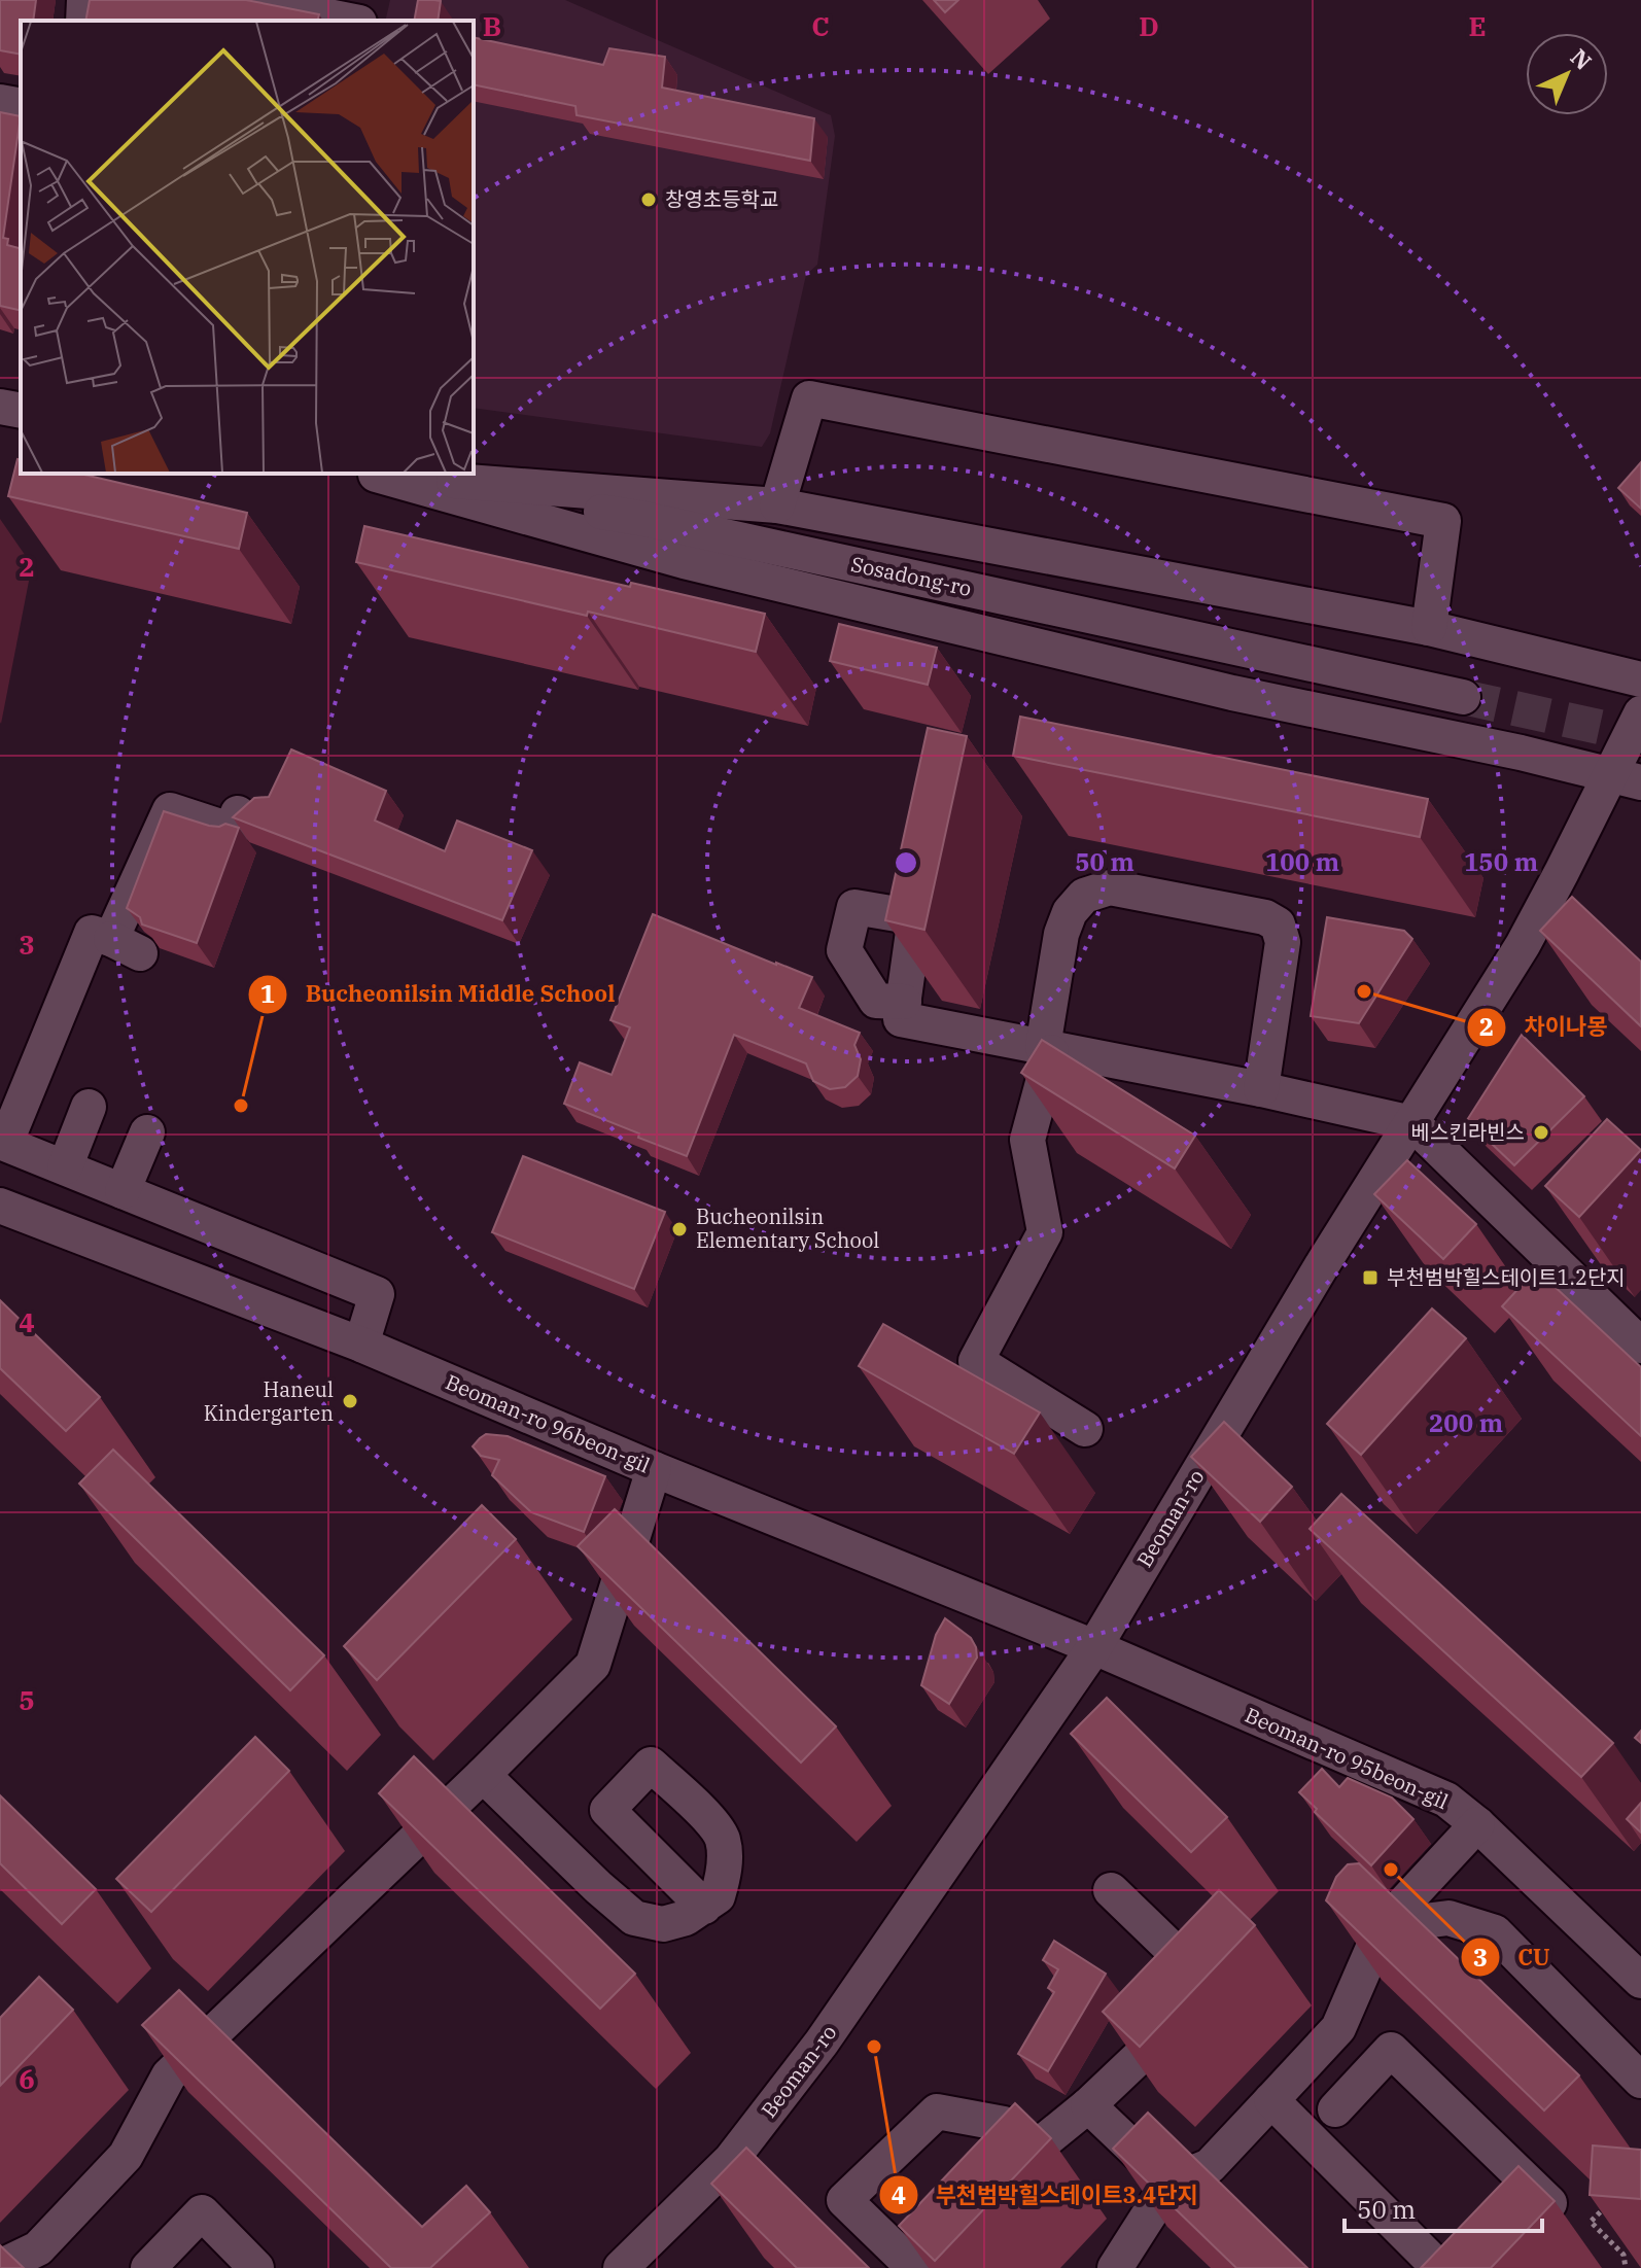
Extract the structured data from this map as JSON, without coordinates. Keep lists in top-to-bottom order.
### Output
{
  "streets": {
    "street": [
      "Sosadong-ro",
      "Beoman-ro 96beon-gil",
      "Beoman-ro",
      "Beoman-ro 95beon-gil"
    ]
  },
  "crossings": [
    ["Beoman-ro 96beon-gil", "Beoman-ro"],
    ["Beoman-ro 96beon-gil", "Beoman-ro 95beon-gil"],
    ["Beoman-ro", "Beoman-ro 95beon-gil"]
  ],
  "places": {
    "other": [
      "창영초등학교",
      "차이나몽",
      "Bucheonilsin Middle School",
      "베스킨라빈스",
      "Bucheonilsin Elementary School",
      "Haneul Kindergarten",
      "CU",
      "부천범박힐스테이트3.4단지"
    ],
    "transit": ["부천범박힐스테이트1.2단지"]
  },
  "scale_bar": "50 m",
  "north": "top right",
  "grid": {
    "columns": [
      "B",
      "C",
      "D",
      "E"
    ],
    "rows": [
      "2",
      "3",
      "4",
      "5",
      "6"
    ]
  },
  "rings": [
    "50 m",
    "100 m",
    "150 m",
    "200 m"
  ]
}
